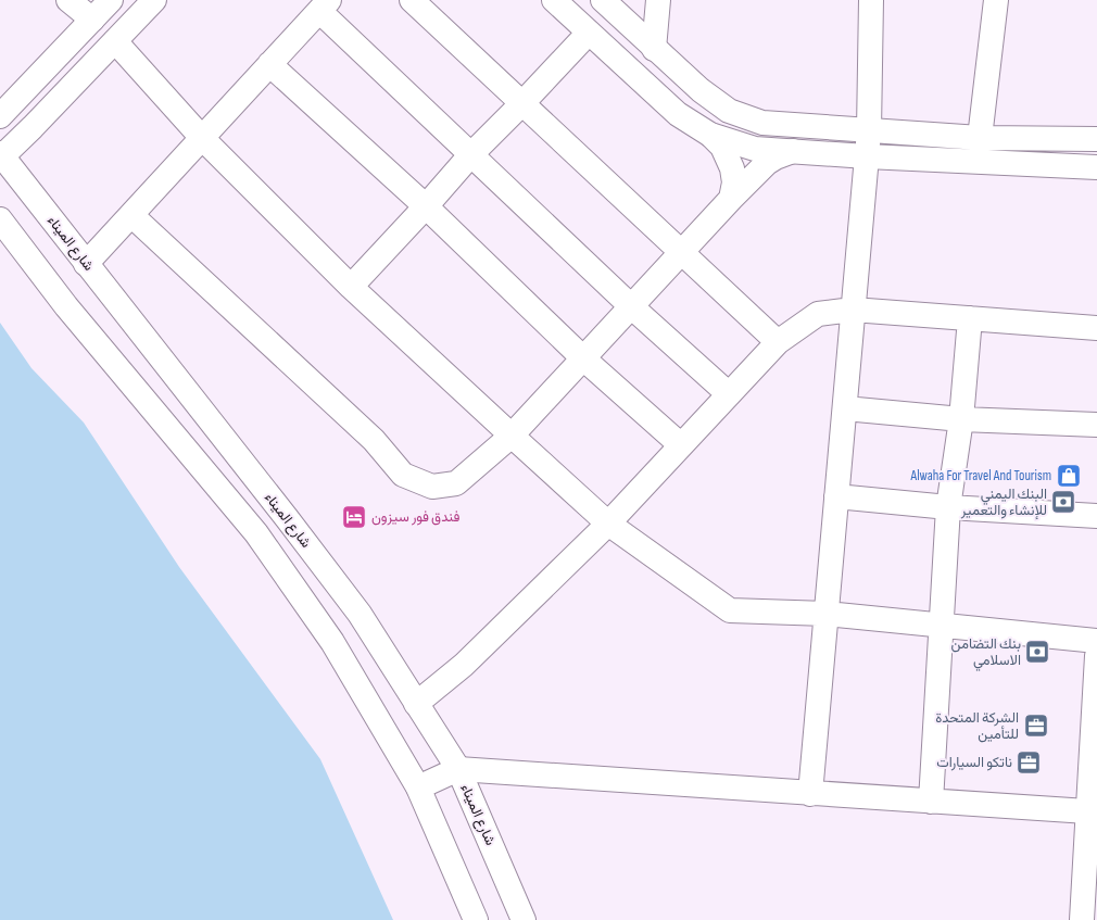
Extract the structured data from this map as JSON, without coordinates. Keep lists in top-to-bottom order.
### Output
{
  "streets": {
    "street": ["شارع الميناء"]
  },
  "places": {
    "shop": ["Alwaha For Travel And Tourism"],
    "bank": ["البنك اليمني للإنشاء والتعمير", "بنك التضامن الاسلامي"],
    "hotel": ["فندق فور سيزون"],
    "office": ["الشركة المتحدة للتأمين", "ناتكو السيارات"]
  }
}
